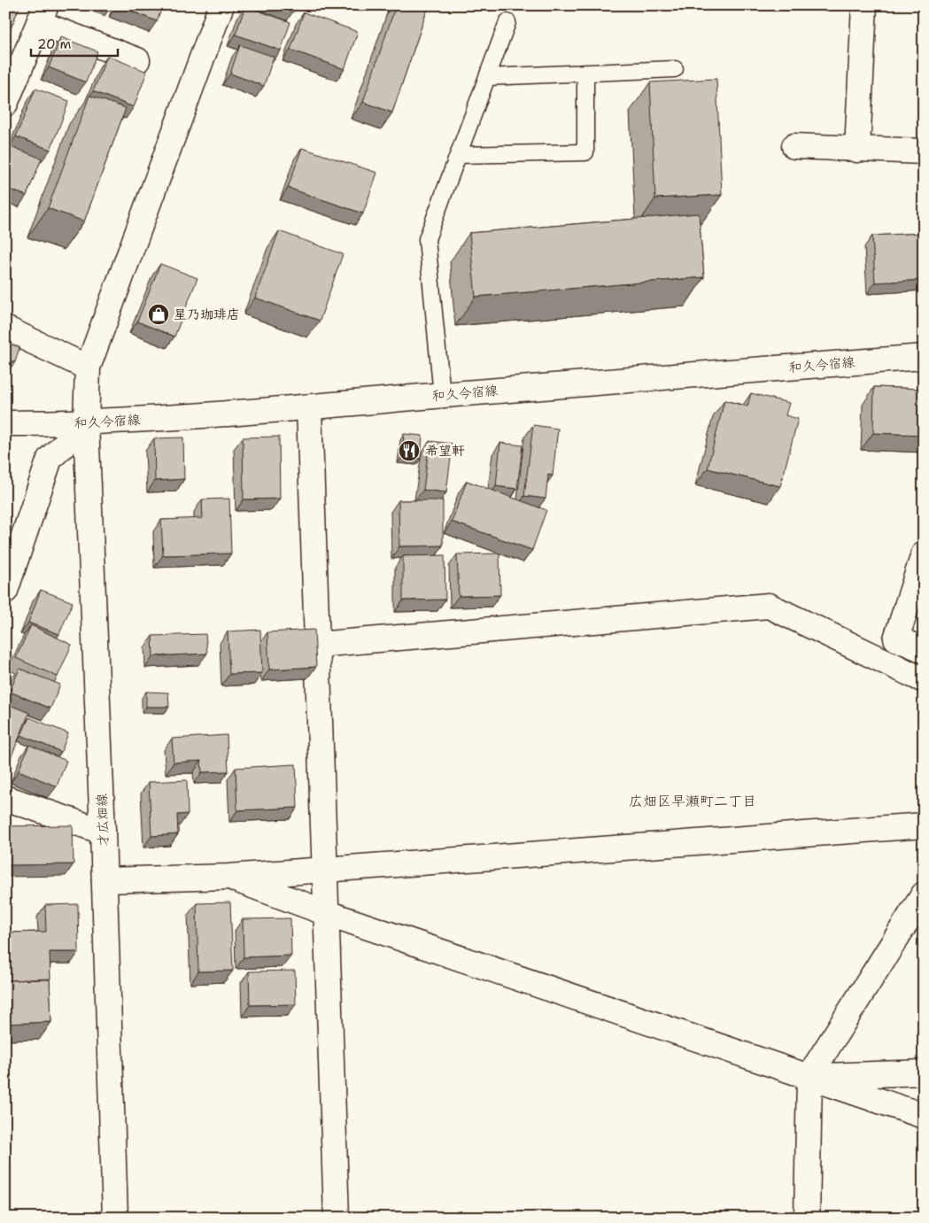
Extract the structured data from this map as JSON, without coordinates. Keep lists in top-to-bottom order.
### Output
{
  "streets": {
    "street": ["和久今宿線", "才広畑線"]
  },
  "crossings": [
    ["和久今宿線", "才広畑線"]
  ],
  "districts": ["広畑区早瀬町二丁目"],
  "places": {
    "shop": ["星乃珈琲店"],
    "restaurant": ["希望軒"]
  },
  "scale_bar": "20 m"
}
